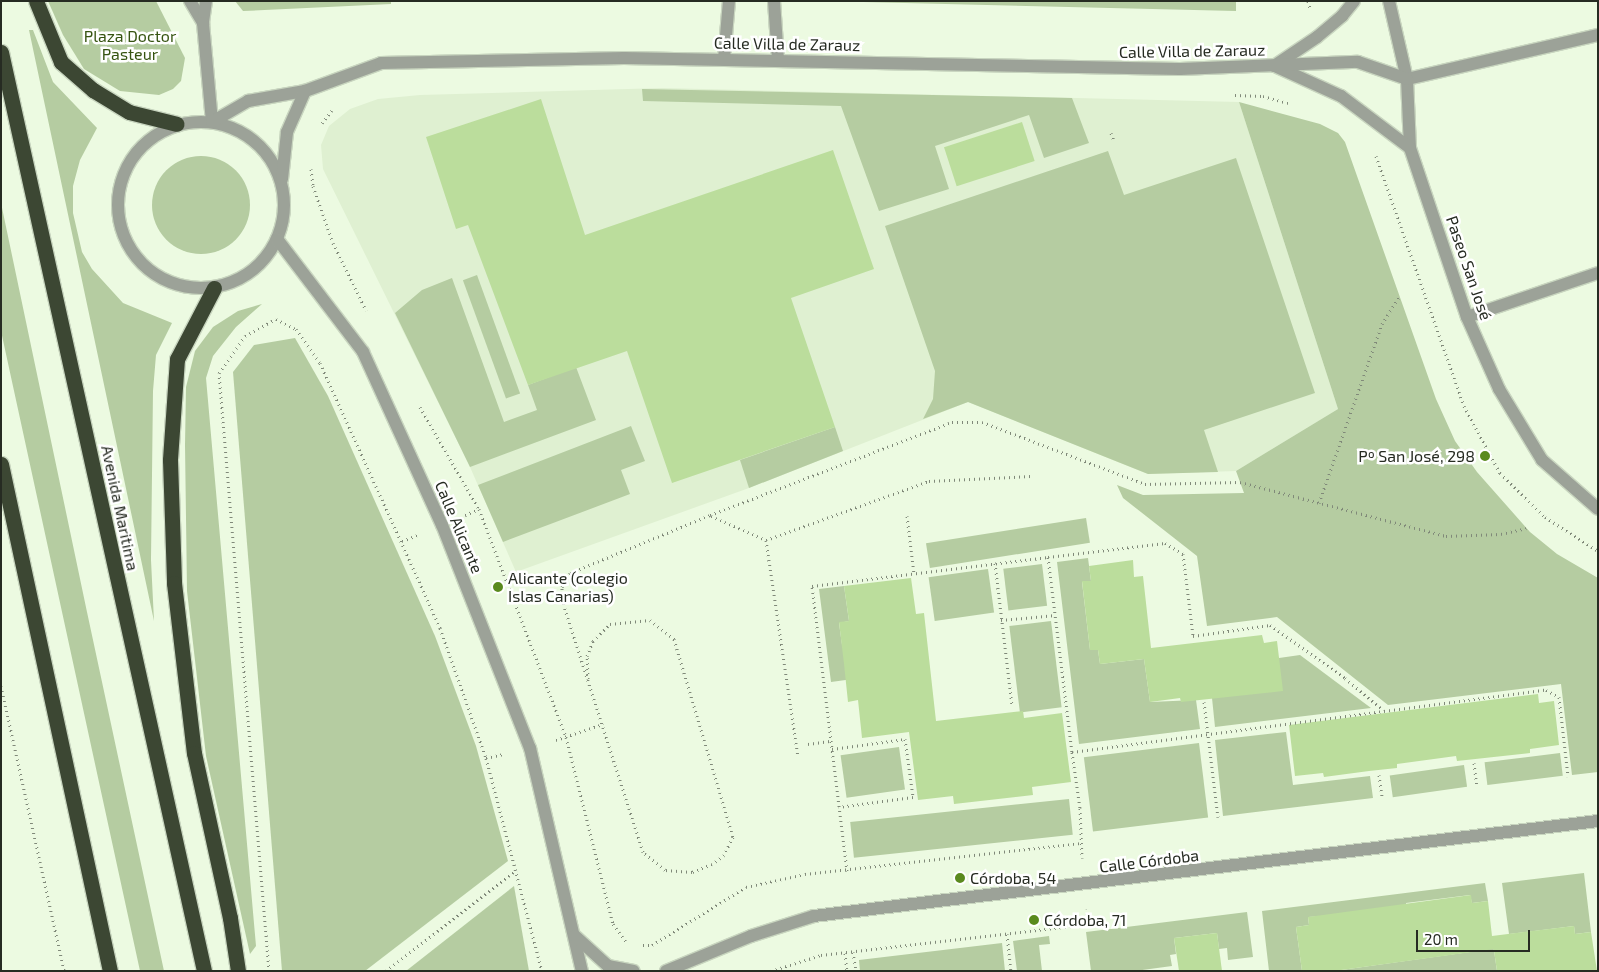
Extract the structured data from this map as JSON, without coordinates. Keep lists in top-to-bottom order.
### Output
{
  "streets": {
    "highway": ["Avenida Maritima"],
    "street": [
      "Calle Villa de Zarauz",
      "Paseo San José",
      "Calle Alicante",
      "Calle Córdoba"
    ]
  },
  "crossings": [
    ["Calle Villa de Zarauz", "Paseo San José"],
    ["Calle Villa de Zarauz", "Calle Alicante"]
  ],
  "parks": ["Plaza Doctor Pasteur"],
  "places": [
    "Pº San José, 298",
    "Alicante (colegio Islas Canarias)",
    "Córdoba, 54",
    "Córdoba, 71"
  ],
  "scale_bar": "20 m"
}
